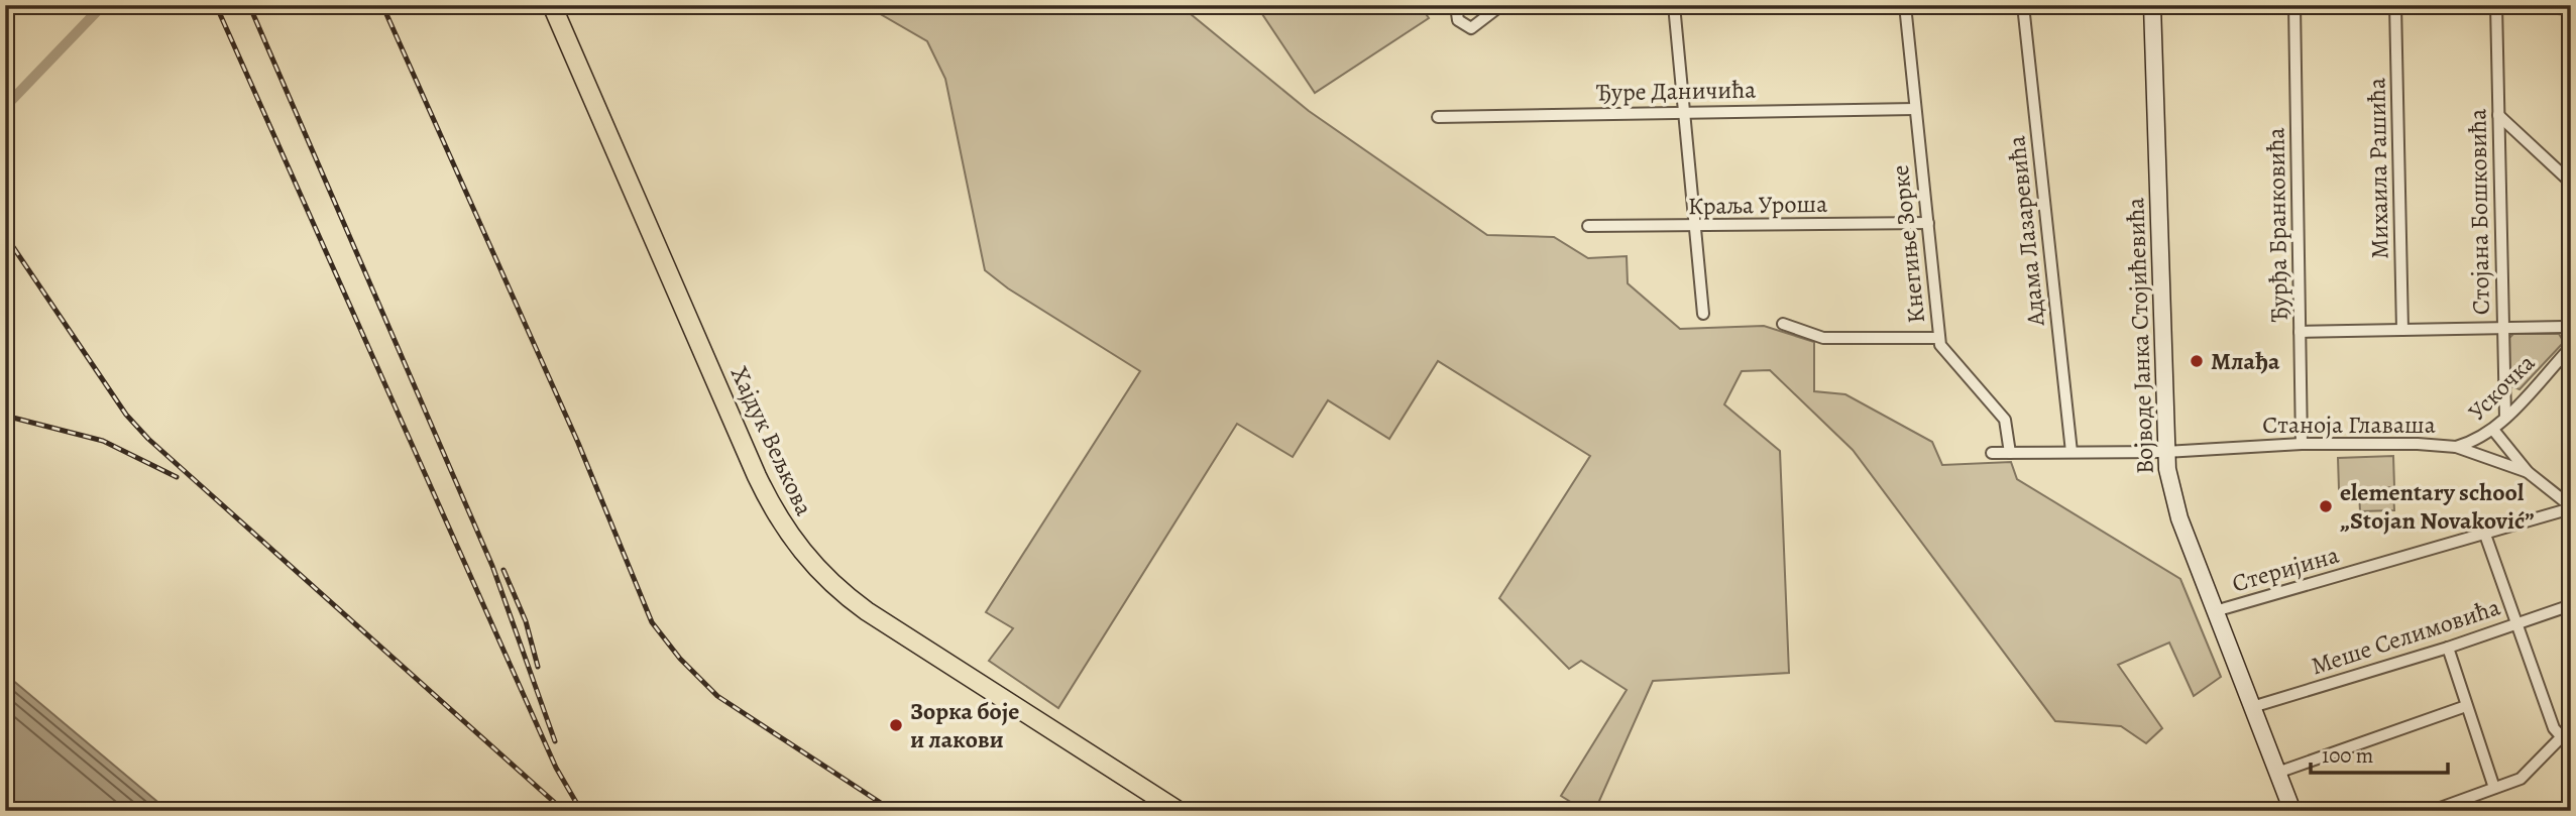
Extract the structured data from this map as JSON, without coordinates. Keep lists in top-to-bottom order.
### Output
{
  "streets": {
    "main road": ["Хајдук Вељкова"],
    "street": [
      "Ђуре Даничића",
      "Михаила Рашића",
      "Краља Уроша",
      "Стојана Бошковића",
      "Ђурђа Бранковића",
      "Адама Лазаревића",
      "Кнегиње Зорке",
      "Војводе Јанка Стојићевића",
      "Ускочка",
      "Станоја Главаша",
      "Стеријина",
      "Меше Селимовића"
    ]
  },
  "crossings": [
    ["Ђуре Даничића", "Кнегиње Зорке"],
    ["Краља Уроша", "Кнегиње Зорке"],
    ["Стојана Бошковића", "Ускочка"],
    ["Ђурђа Бранковића", "Станоја Главаша"],
    ["Адама Лазаревића", "Станоја Главаша"],
    ["Кнегиње Зорке", "Станоја Главаша"],
    ["Војводе Јанка Стојићевића", "Станоја Главаша"],
    ["Војводе Јанка Стојићевића", "Стеријина"],
    ["Војводе Јанка Стојићевића", "Меше Селимовића"],
    ["Ускочка", "Станоја Главаша"]
  ],
  "places": ["Млађа", "elementary school „Stojan Novaković”", "Зорка боје и лакови"],
  "scale_bar": "100 m"
}
